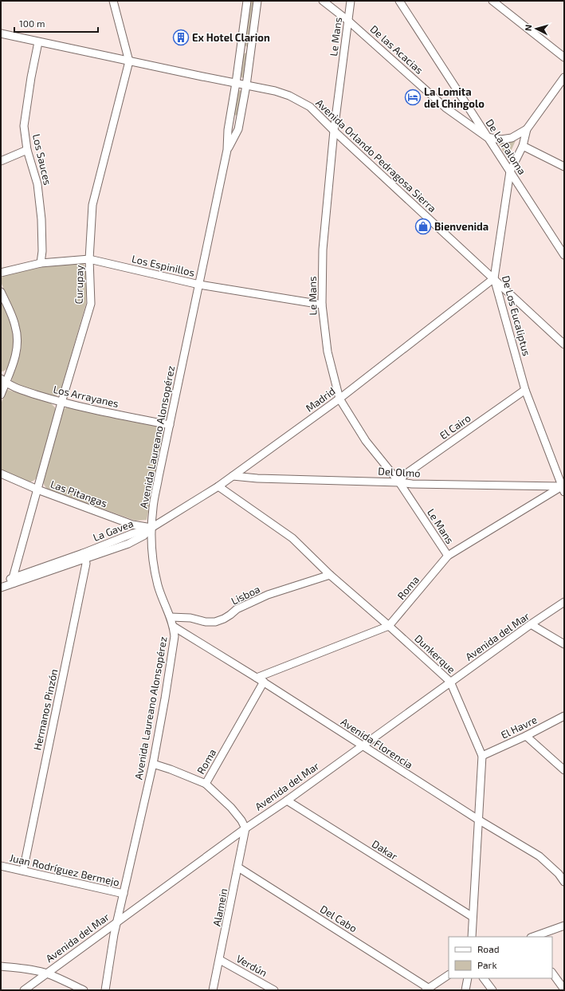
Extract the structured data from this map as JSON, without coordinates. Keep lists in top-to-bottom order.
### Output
{
  "streets": {
    "street": [
      "Le Mans",
      "De las Acacias",
      "De La Paloma",
      "Avenida Orlando Pedragosa Sierra",
      "Los Sauces",
      "Los Espinillos",
      "Curupay",
      "De Los Eucaliptus",
      "Los Arrayanes",
      "Madrid",
      "El Cairo",
      "Avenida Laureano Alonsopérez",
      "Del Olmo",
      "Las Pitangas",
      "La Gavea",
      "Roma",
      "Lisboa",
      "Avenida del Mar",
      "Dunkerque",
      "Hermanos Pinzón",
      "El Havre",
      "Avenida Florencia",
      "Dakar",
      "Juan Rodríguez Bermejo",
      "Alamein",
      "Del Cabo",
      "Verdún"
    ]
  },
  "crossings": [
    ["Le Mans", "De las Acacias"],
    ["Le Mans", "Avenida Orlando Pedragosa Sierra"],
    ["Le Mans", "Los Espinillos"],
    ["Le Mans", "Madrid"],
    ["Le Mans", "El Cairo"],
    ["Le Mans", "Del Olmo"],
    ["Le Mans", "Roma"],
    ["De las Acacias", "De La Paloma"],
    ["De La Paloma", "De Los Eucaliptus"],
    ["Avenida Orlando Pedragosa Sierra", "Los Sauces"],
    ["Avenida Orlando Pedragosa Sierra", "Curupay"],
    ["Avenida Orlando Pedragosa Sierra", "De Los Eucaliptus"],
    ["Avenida Orlando Pedragosa Sierra", "Madrid"],
    ["Avenida Orlando Pedragosa Sierra", "Avenida Laureano Alonsopérez"],
    ["Los Sauces", "Los Espinillos"],
    ["Los Espinillos", "Curupay"],
    ["Los Espinillos", "Avenida Laureano Alonsopérez"],
    ["Curupay", "Los Arrayanes"],
    ["Curupay", "Las Pitangas"],
    ["Curupay", "La Gavea"],
    ["De Los Eucaliptus", "Madrid"],
    ["De Los Eucaliptus", "El Cairo"],
    ["De Los Eucaliptus", "Del Olmo"],
    ["De Los Eucaliptus", "Roma"],
    ["Los Arrayanes", "Avenida Laureano Alonsopérez"],
    ["Madrid", "Avenida Laureano Alonsopérez"],
    ["Madrid", "Del Olmo"],
    ["Madrid", "Las Pitangas"],
    ["Madrid", "La Gavea"],
    ["Madrid", "Dunkerque"],
    ["El Cairo", "Del Olmo"],
    ["Avenida Laureano Alonsopérez", "Las Pitangas"],
    ["Avenida Laureano Alonsopérez", "La Gavea"],
    ["Avenida Laureano Alonsopérez", "Lisboa"],
    ["Avenida Laureano Alonsopérez", "Avenida del Mar"],
    ["Avenida Laureano Alonsopérez", "Avenida Florencia"],
    ["Avenida Laureano Alonsopérez", "Juan Rodríguez Bermejo"],
    ["Del Olmo", "Roma"],
    ["Las Pitangas", "La Gavea"],
    ["La Gavea", "Hermanos Pinzón"],
    ["Roma", "Dunkerque"],
    ["Roma", "Avenida Florencia"],
    ["Lisboa", "Dunkerque"],
    ["Avenida del Mar", "Dunkerque"],
    ["Avenida del Mar", "Avenida Florencia"],
    ["Avenida del Mar", "Dakar"],
    ["Avenida del Mar", "Alamein"],
    ["Dunkerque", "El Havre"],
    ["Dunkerque", "Avenida Florencia"],
    ["Dunkerque", "Dakar"],
    ["Hermanos Pinzón", "Juan Rodríguez Bermejo"],
    ["Alamein", "Del Cabo"],
    ["Alamein", "Verdún"]
  ],
  "places": {
    "building": ["Ex Hotel Clarion"],
    "hotel": ["La Lomita del Chingolo"],
    "shop": ["Bienvenida"]
  },
  "legend": ["Road", "Park"],
  "scale_bar": "100 m",
  "north": "left"
}
